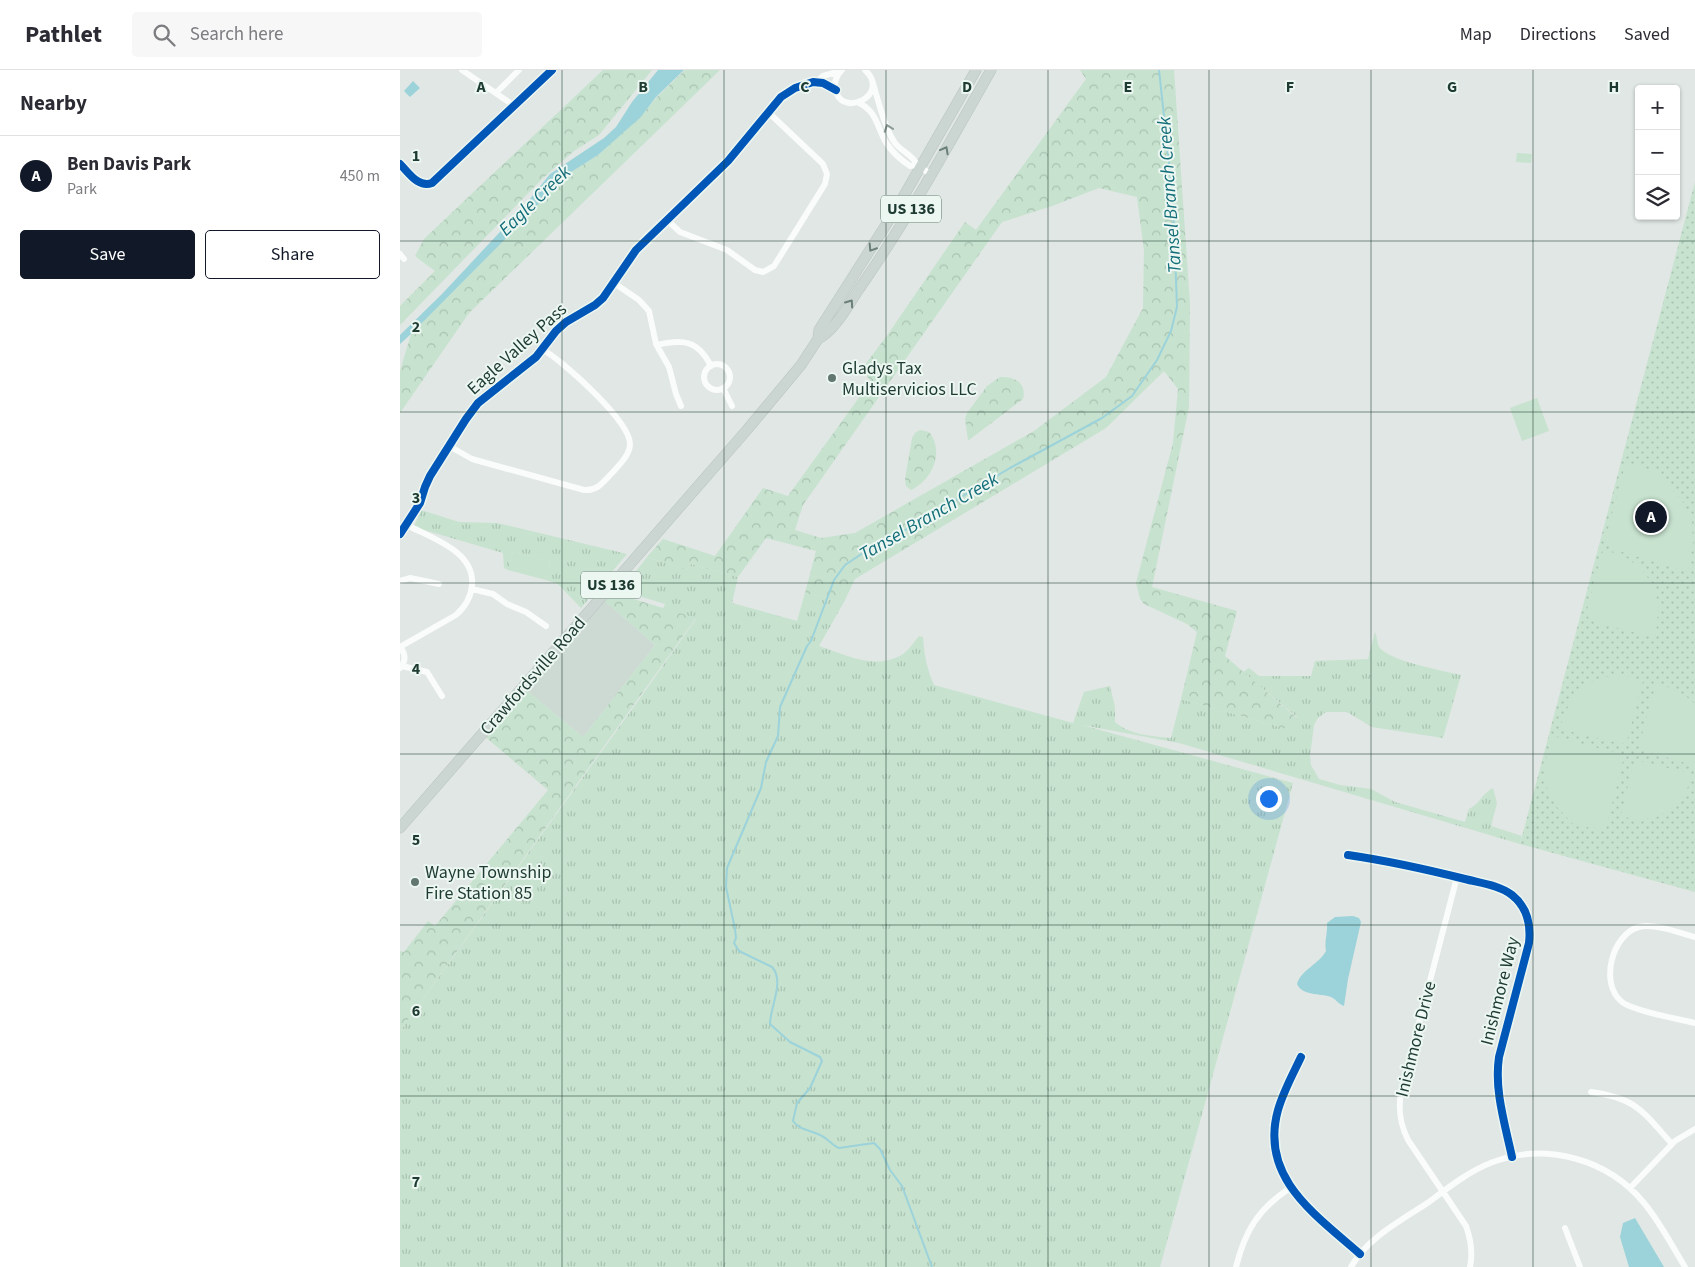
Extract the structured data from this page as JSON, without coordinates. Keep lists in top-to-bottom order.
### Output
{
  "streets": {
    "main road": ["US 136", "Crawfordsville Road"],
    "street": ["Eagle Valley Pass", "Inishmore Way", "Inishmore Drive"]
  },
  "crossings": [
    ["Inishmore Way", "Inishmore Drive"]
  ],
  "water": ["Tansel Branch Creek", "Eagle Creek"],
  "places": ["Gladys Tax Multiservicios LLC", "Wayne Township Fire Station 85"],
  "page": {
    "header": "Pathlet",
    "search": "Search here",
    "nav": ["Map", "Directions", "Saved"],
    "heading": "Nearby",
    "map_buttons": ["+", "−"],
    "list": [
      {
        "mark": "A",
        "name": "Ben Davis Park",
        "note": "Park",
        "value": "450 m"
      }
    ],
    "buttons": ["Save", "Share"],
    "pins": "A"
  },
  "grid": {
    "columns": [
      "A",
      "B",
      "C",
      "D",
      "E",
      "F",
      "G",
      "H"
    ],
    "rows": [
      "1",
      "2",
      "3",
      "4",
      "5",
      "6",
      "7"
    ]
  }
}
